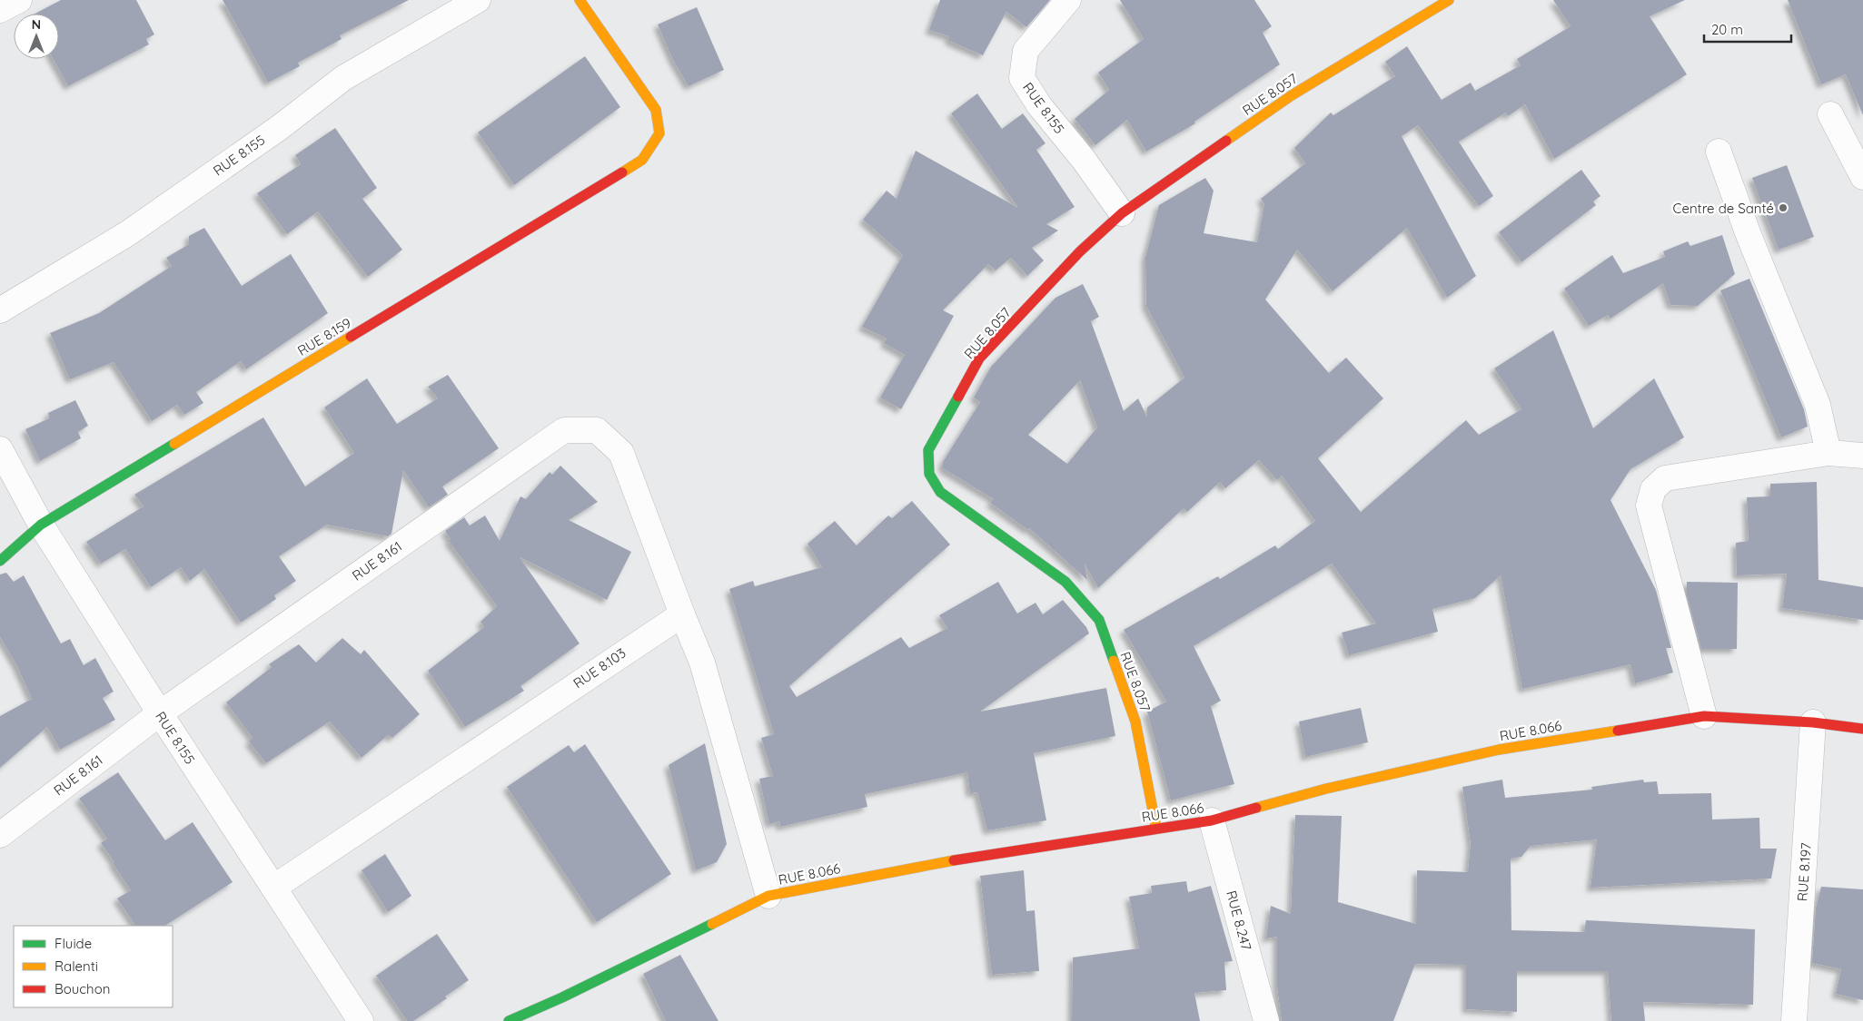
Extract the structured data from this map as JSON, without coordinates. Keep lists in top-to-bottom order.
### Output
{
  "streets": {
    "street": [
      "RUE 8.057",
      "RUE 8.155",
      "RUE 8.159",
      "RUE 8.161",
      "RUE 8.103",
      "RUE 8.066",
      "RUE 8.197",
      "RUE 8.247"
    ]
  },
  "crossings": [
    ["RUE 8.057", "RUE 8.155"],
    ["RUE 8.057", "RUE 8.066"],
    ["RUE 8.155", "RUE 8.159"],
    ["RUE 8.155", "RUE 8.161"],
    ["RUE 8.155", "RUE 8.103"],
    ["RUE 8.161", "RUE 8.103"],
    ["RUE 8.066", "RUE 8.197"],
    ["RUE 8.066", "RUE 8.247"]
  ],
  "places": ["Centre de Santé"],
  "legend": ["Fluide", "Ralenti", "Bouchon"],
  "scale_bar": "20 m",
  "north": "top"
}
